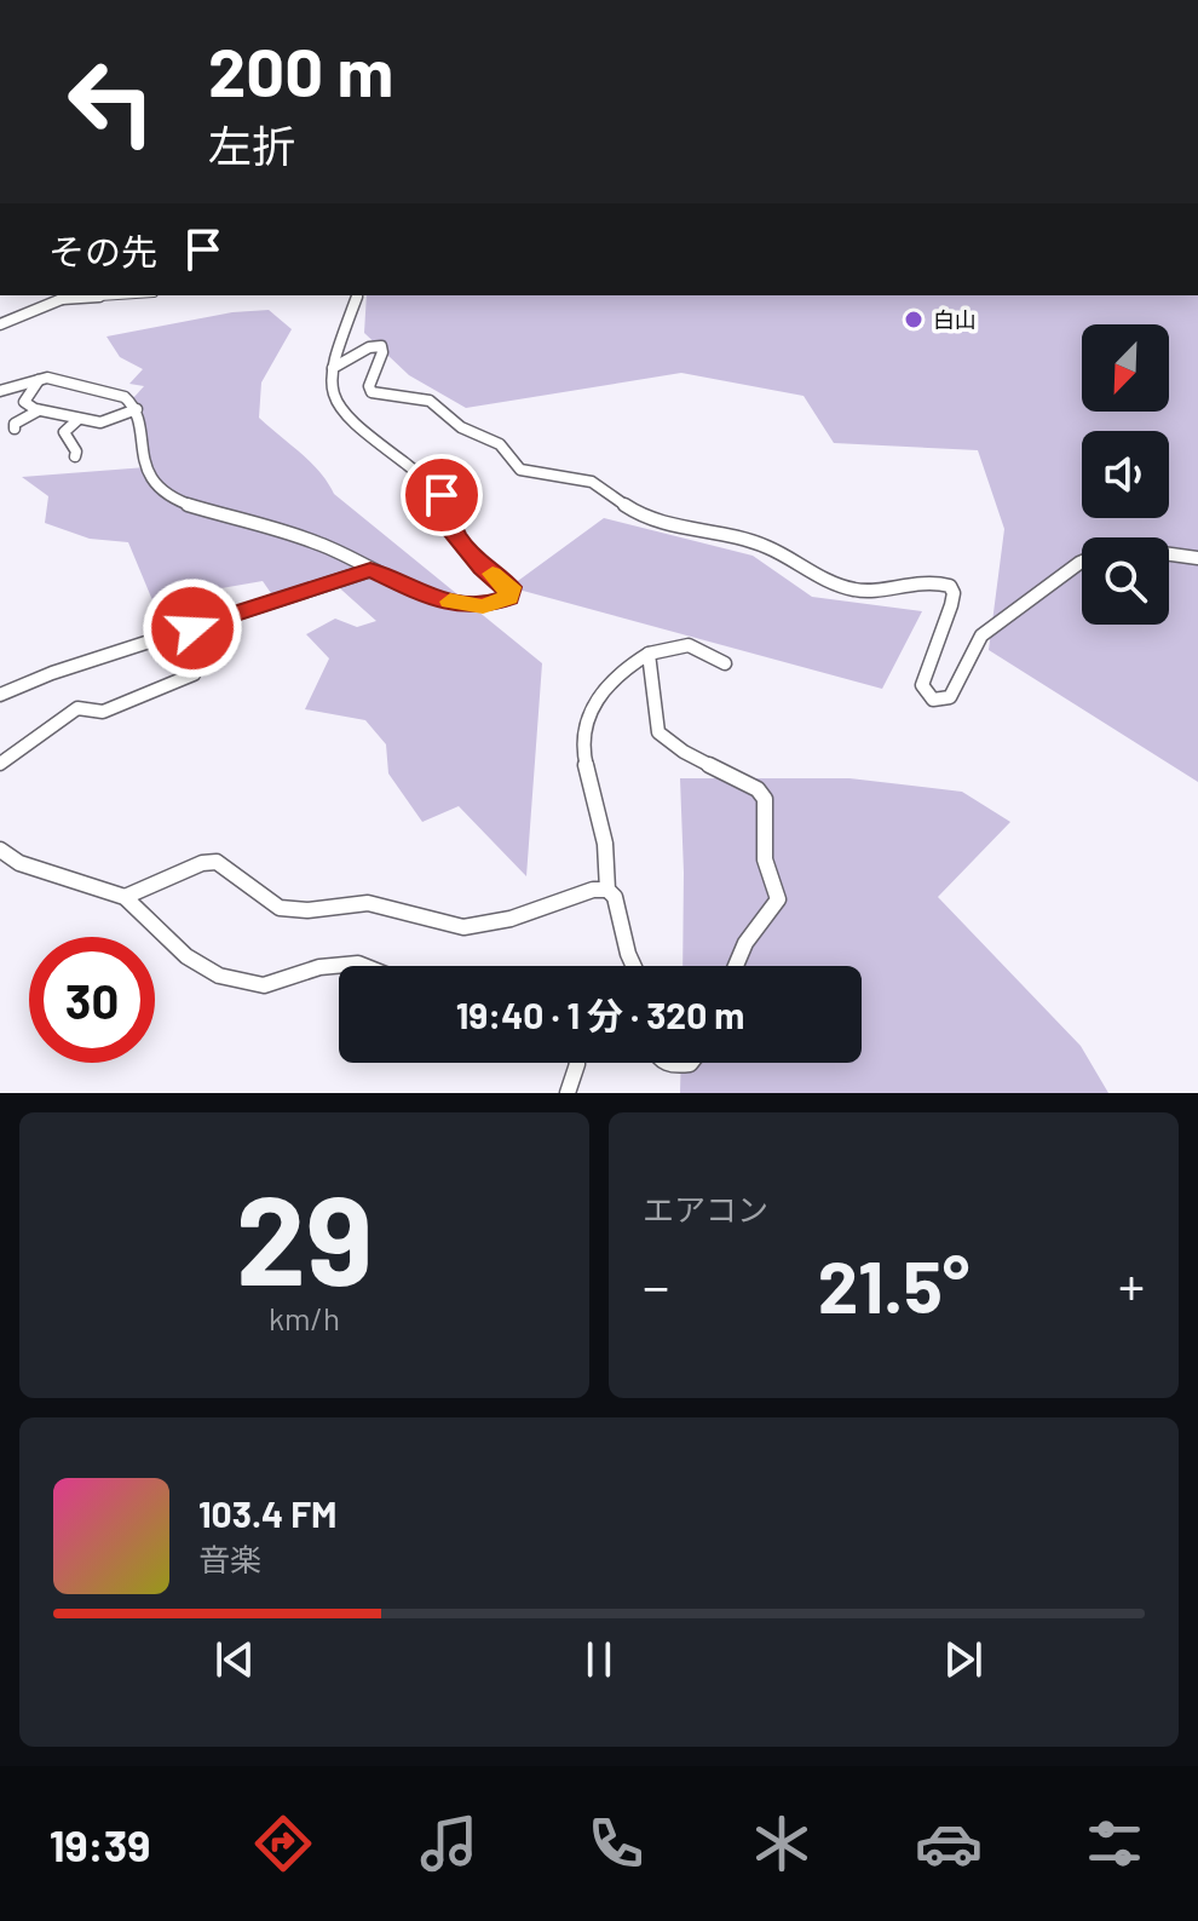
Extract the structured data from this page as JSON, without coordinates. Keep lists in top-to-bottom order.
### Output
{
  "places": ["白山"],
  "north": "bottom left",
  "page": {
    "turn": ["200 m", "左折"],
    "then": "その先",
    "limit": "30",
    "trip": "19:40 · 1 分 · 320 m",
    "tile": [
      ["29", "km/h"],
      "エアコン"
    ],
    "heat": ["−", "21.5°", "+"],
    "song": ["103.4 FM", "音楽"],
    "tabs": "19:39"
  }
}
